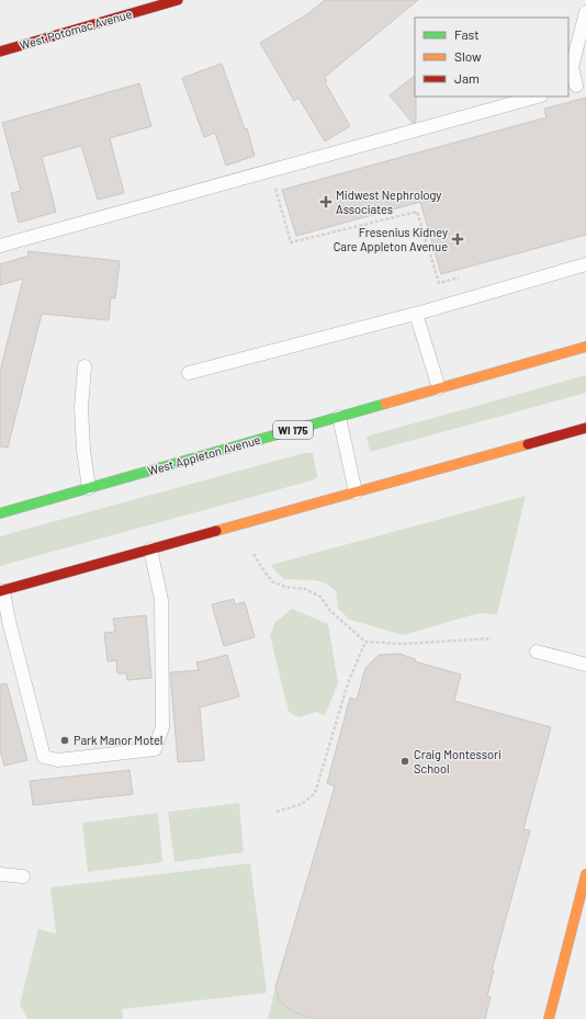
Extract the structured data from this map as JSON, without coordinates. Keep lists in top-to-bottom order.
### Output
{
  "streets": {
    "main road": ["West Potomac Avenue", "WI 175", "West Appleton Avenue"]
  },
  "places": {
    "health": ["Midwest Nephrology Associates", "Fresenius Kidney Care Appleton Avenue"],
    "other": ["Park Manor Motel", "Craig Montessori School"]
  },
  "legend": ["Fast", "Slow", "Jam"]
}
